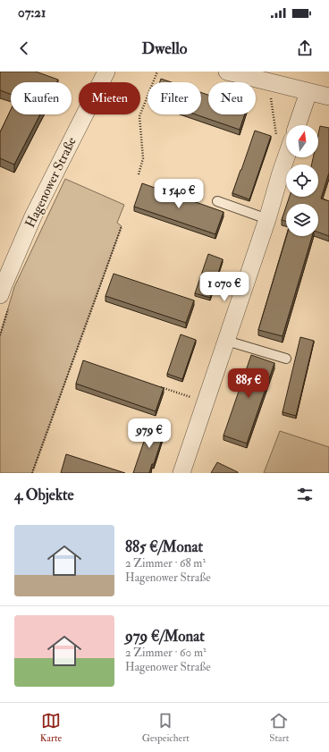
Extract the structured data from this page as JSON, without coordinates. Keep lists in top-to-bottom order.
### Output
{
  "streets": {
    "street": ["Hagenower Straße"]
  },
  "north": "top",
  "page": {
    "status": "07:21",
    "header": "Dwello",
    "chip": [
      "Kaufen",
      "Mieten",
      "Filter",
      "Neu"
    ],
    "price": [
      "1 540 €",
      "1 070 €",
      "885 €",
      "979 €"
    ],
    "heading": "4 Objekte",
    "list": [
      {
        "name": "885 €/Monat",
        "note": "2 Zimmer · 68 m² · Hagenower Straße"
      },
      {
        "name": "979 €/Monat",
        "note": "2 Zimmer · 60 m² · Hagenower Straße"
      }
    ],
    "tabs": ["Karte", "Gespeichert", "Start"]
  }
}
